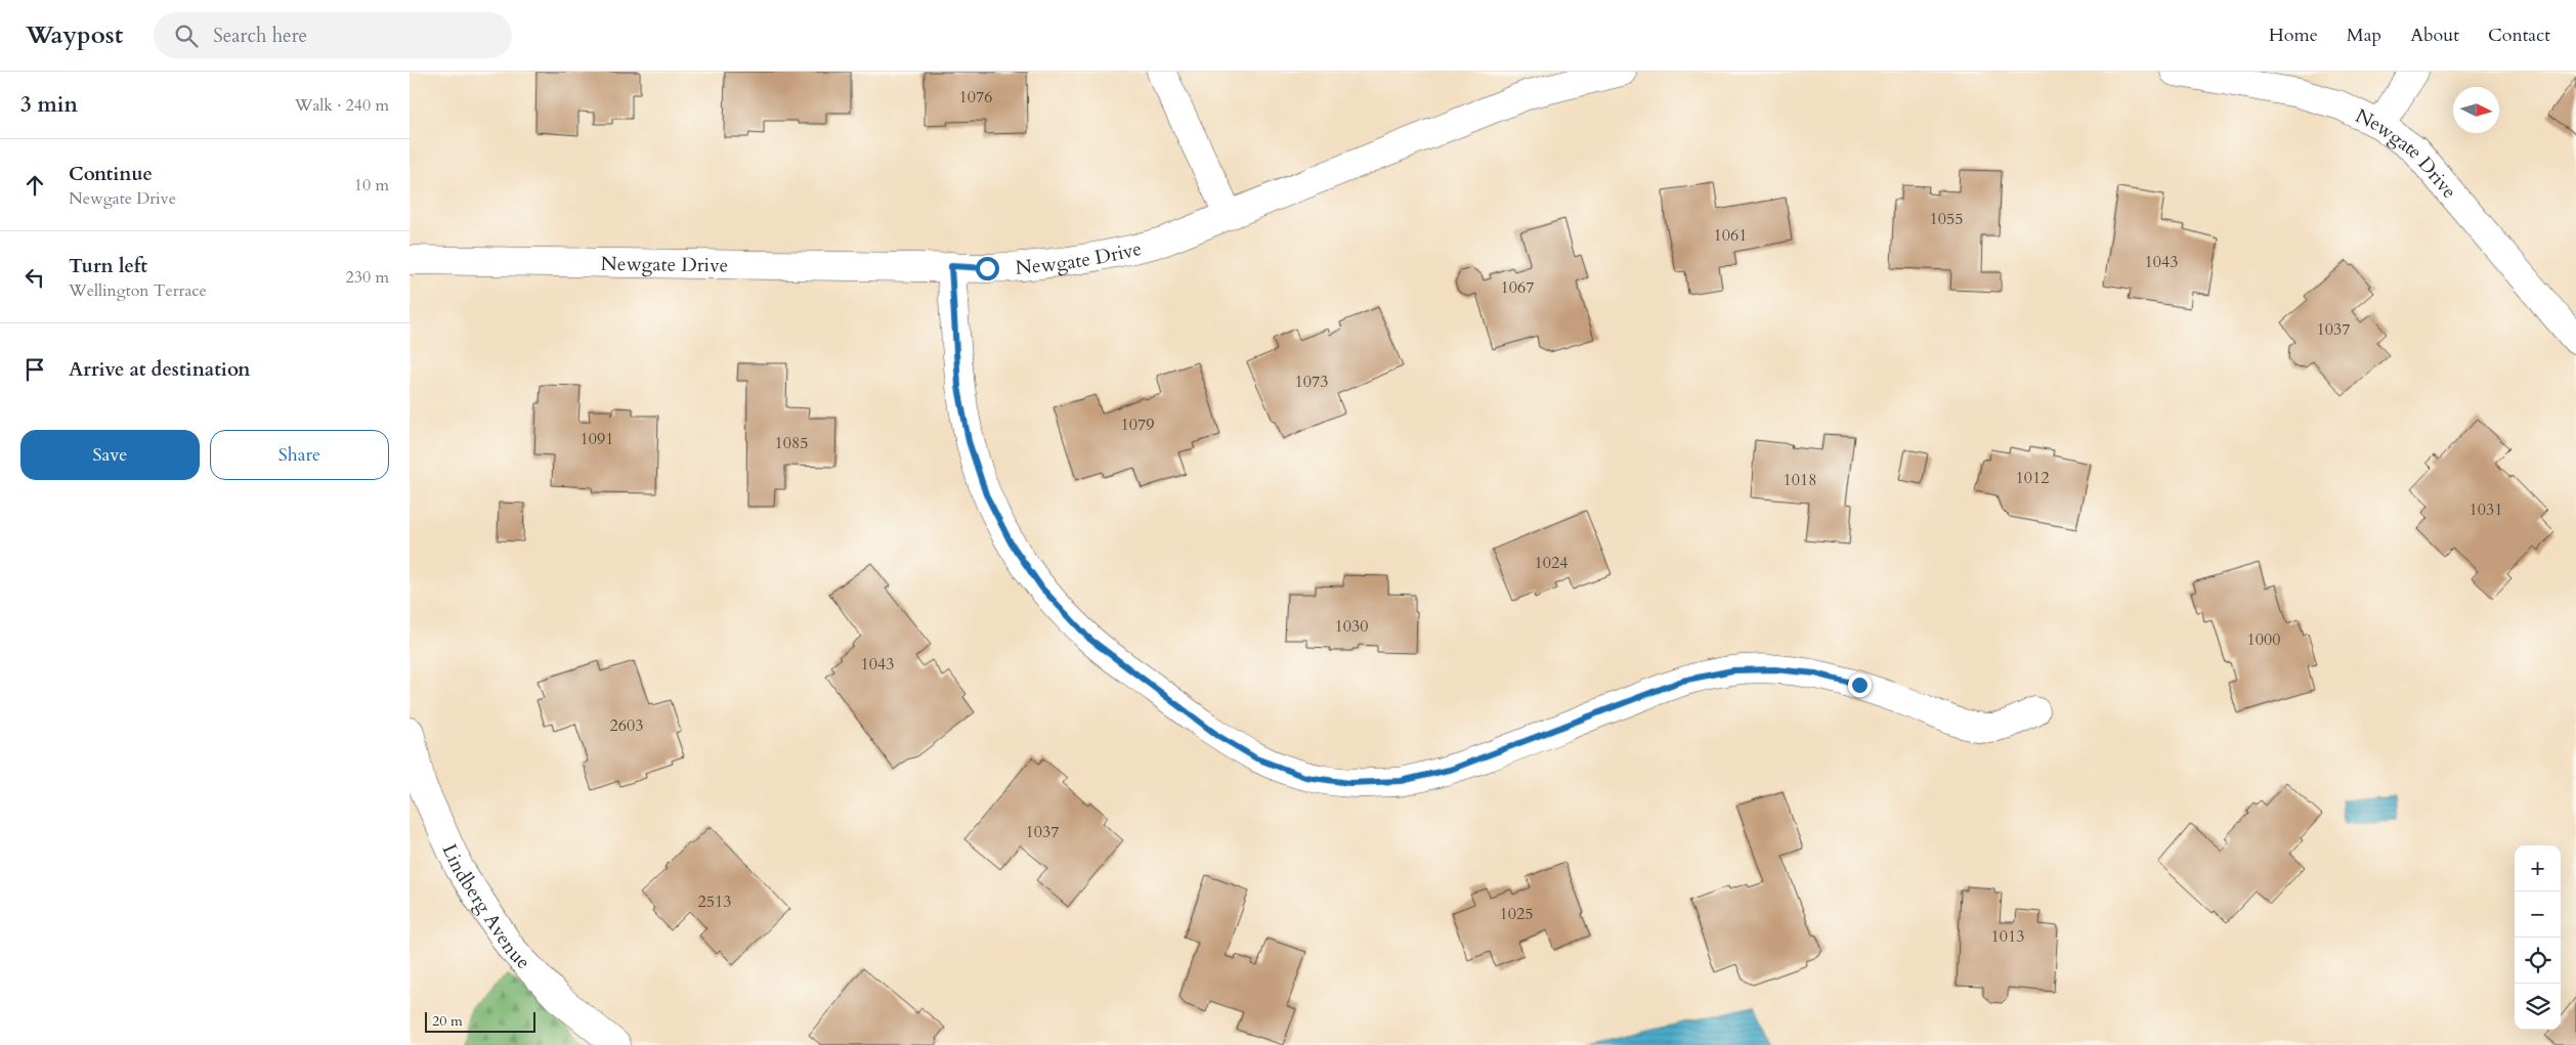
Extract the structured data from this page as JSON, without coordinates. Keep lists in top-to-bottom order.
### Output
{
  "streets": {
    "street": ["Newgate Drive", "Lindberg Avenue"]
  },
  "house_numbers": [
    "1076",
    "1055",
    "1061",
    "1043",
    "1067",
    "1037",
    "1073",
    "1079",
    "1091",
    "1085",
    "1012",
    "1018",
    "1031",
    "1024",
    "1030",
    "1000",
    "1043",
    "2603",
    "1037",
    "2513",
    "1025",
    "1013"
  ],
  "scale_bar": "20 m",
  "north": "right",
  "page": {
    "header": "Waypost",
    "search": "Search here",
    "nav": [
      "Home",
      "Map",
      "About",
      "Contact"
    ],
    "heading": ["3 min", "Walk · 240 m"],
    "list": [
      ["Continue", "Newgate Drive", "10 m"],
      ["Turn left", "Wellington Terrace", "230 m"],
      "Arrive at destination"
    ],
    "buttons": ["Save", "Share"],
    "map_buttons": ["+", "−"],
    "scale": "20 m"
  }
}
